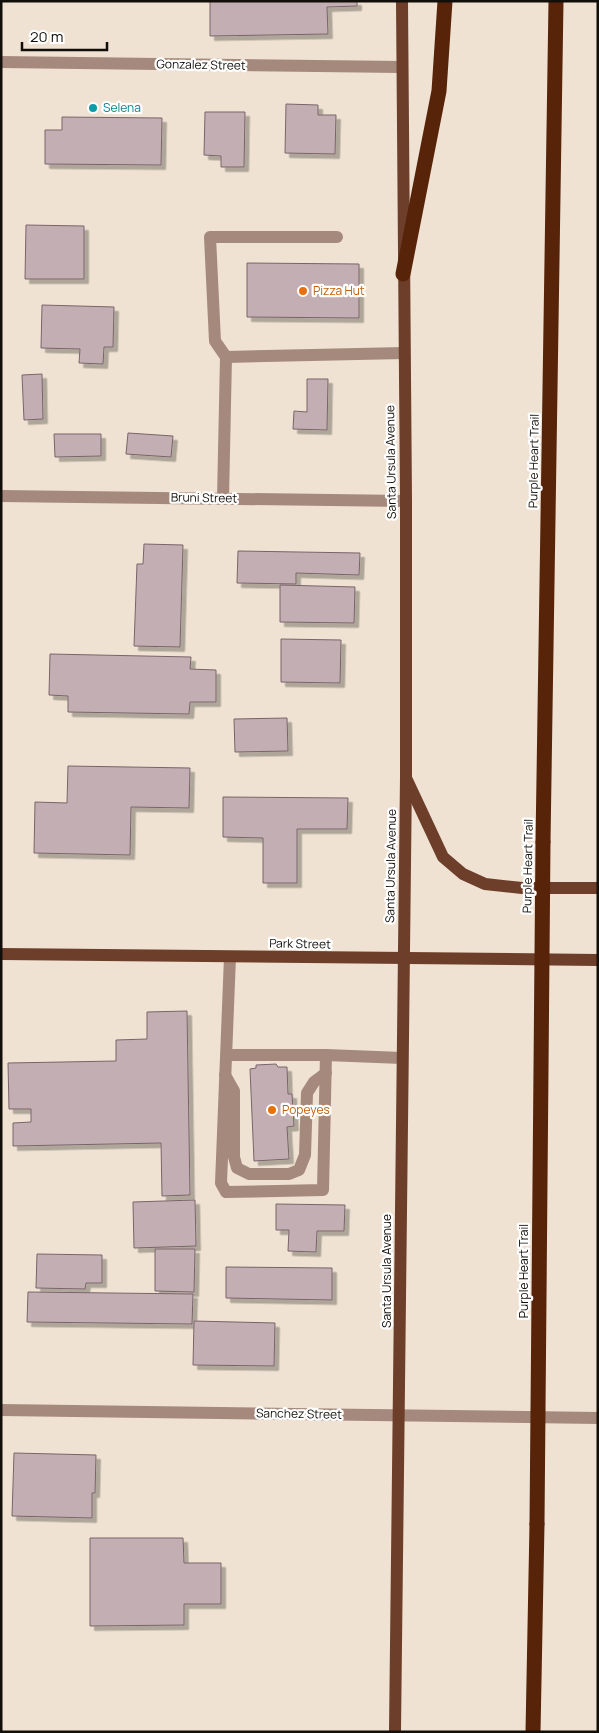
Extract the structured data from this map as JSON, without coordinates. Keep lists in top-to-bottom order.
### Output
{
  "streets": {
    "highway": ["Purple Heart Trail"],
    "main road": ["Santa Ursula Avenue", "Park Street"],
    "street": ["Gonzalez Street", "Bruni Street", "Sanchez Street"]
  },
  "crossings": [
    ["Gonzalez Street", "Santa Ursula Avenue"],
    ["Santa Ursula Avenue", "Bruni Street"],
    ["Santa Ursula Avenue", "Park Street"],
    ["Santa Ursula Avenue", "Sanchez Street"]
  ],
  "places": ["Selena", "Pizza Hut", "Popeyes"],
  "scale_bar": "20 m"
}
